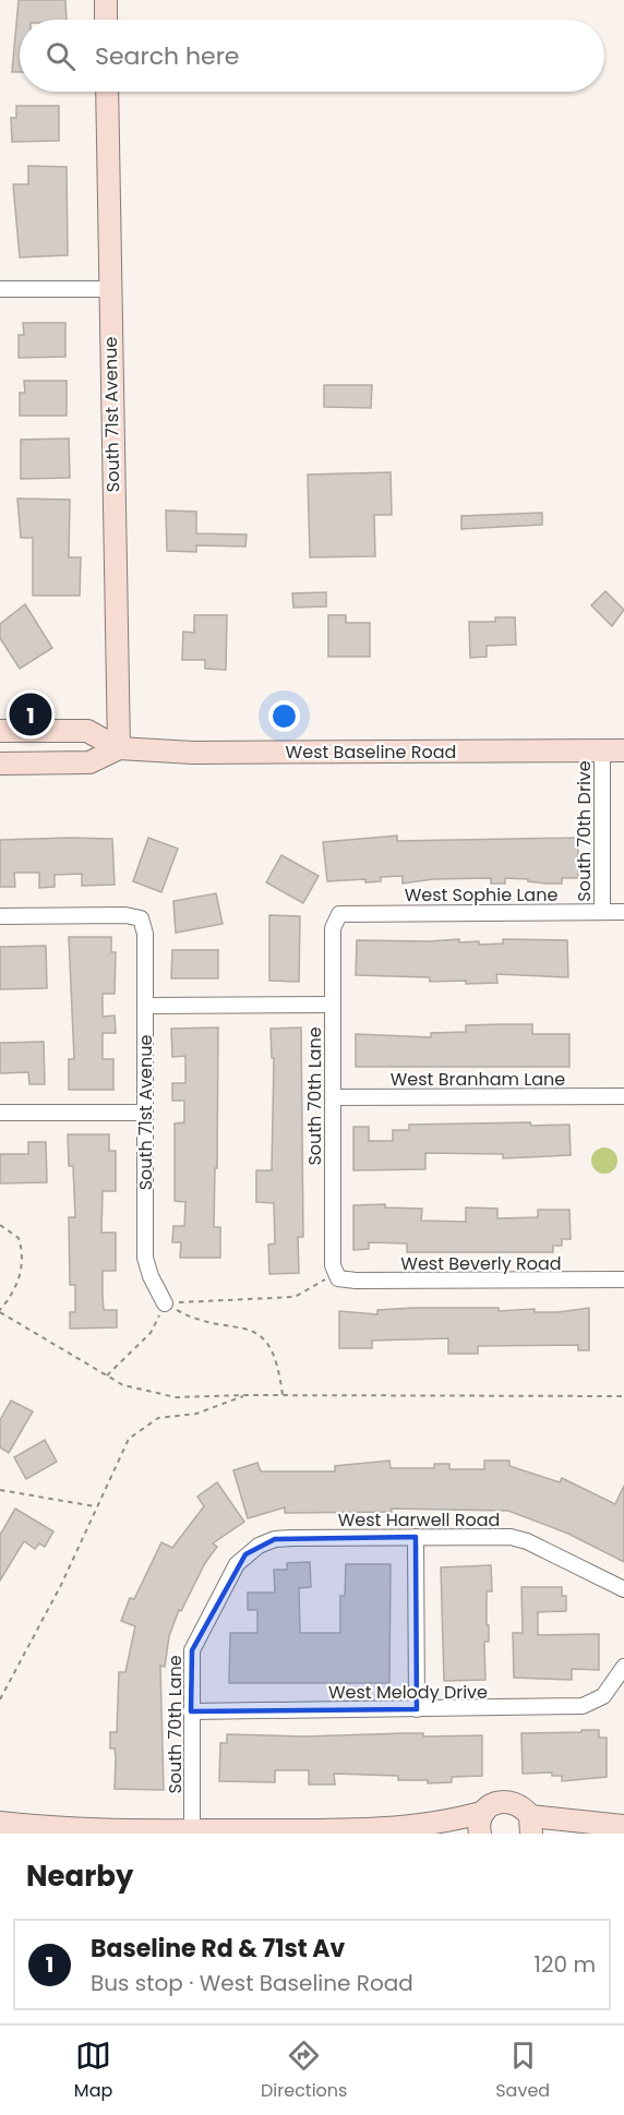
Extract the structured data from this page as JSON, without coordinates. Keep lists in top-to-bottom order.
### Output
{
  "streets": {
    "street": [
      "South 71st Avenue",
      "West Baseline Road",
      "South 70th Drive",
      "West Sophie Lane",
      "West Branham Lane",
      "South 70th Lane",
      "West Beverly Road",
      "West Harwell Road",
      "West Melody Drive"
    ]
  },
  "crossings": [
    ["South 71st Avenue", "West Baseline Road"],
    ["West Baseline Road", "South 70th Drive"],
    ["South 70th Drive", "West Sophie Lane"],
    ["West Sophie Lane", "South 70th Lane"],
    ["West Branham Lane", "South 70th Lane"],
    ["South 70th Lane", "West Beverly Road"],
    ["South 70th Lane", "West Harwell Road"],
    ["South 70th Lane", "West Melody Drive"]
  ],
  "page": {
    "search": "Search here",
    "pins": "1",
    "heading": "Nearby",
    "list": [
      {
        "mark": "1",
        "name": "Baseline Rd & 71st Av",
        "note": "Bus stop · West Baseline Road",
        "value": "120 m"
      }
    ],
    "nav": ["Map", "Directions", "Saved"]
  }
}
